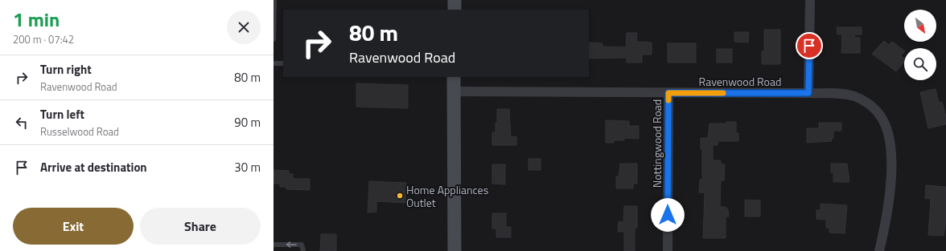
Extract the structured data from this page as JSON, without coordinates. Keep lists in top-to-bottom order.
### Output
{
  "streets": {
    "street": ["Ravenwood Road", "Nottingwood Road"]
  },
  "crossings": [
    ["Ravenwood Road", "Nottingwood Road"]
  ],
  "places": ["Home Appliances Outlet"],
  "north": "bottom right",
  "page": {
    "heading": ["1 min", "200 m · 07:42"],
    "turn": ["80 m", "Ravenwood Road"],
    "list": [
      {
        "name": "Turn right",
        "note": "Ravenwood Road",
        "value": "80 m"
      },
      {
        "name": "Turn left",
        "note": "Russelwood Road",
        "value": "90 m"
      },
      {
        "name": "Arrive at destination",
        "value": "30 m"
      }
    ],
    "buttons": ["Exit", "Share"]
  }
}
